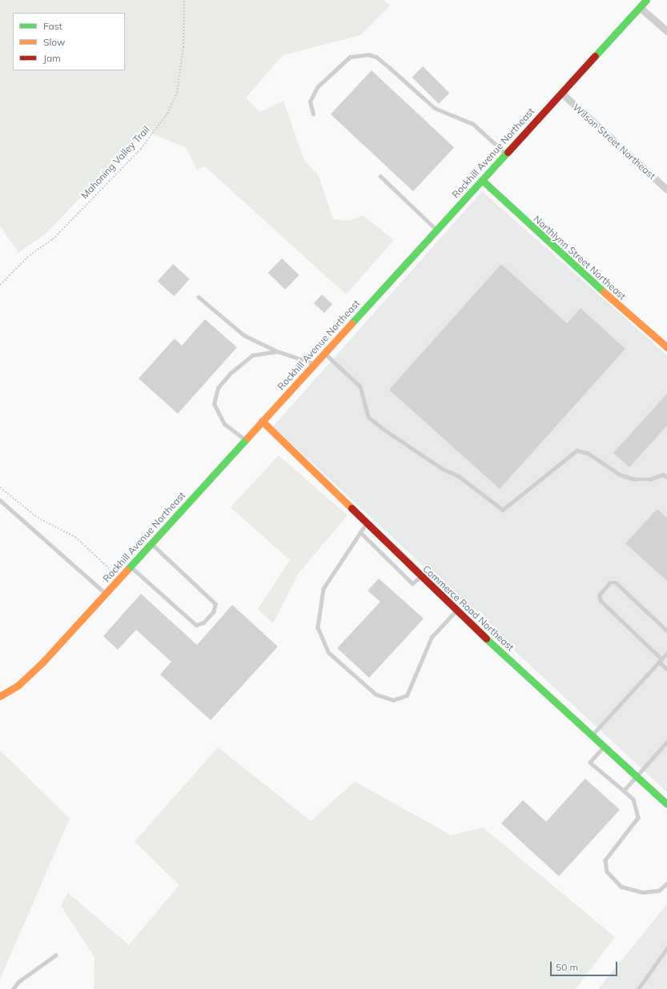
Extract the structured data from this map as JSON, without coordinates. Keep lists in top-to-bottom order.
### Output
{
  "streets": {
    "street": [
      "Wilson Street Northeast",
      "Rockhill Avenue Northeast",
      "Northlynn Street Northeast",
      "Commerce Road Northeast"
    ],
    "path": ["Mahoning Valley Trail"]
  },
  "crossings": [
    ["Wilson Street Northeast", "Rockhill Avenue Northeast"],
    ["Rockhill Avenue Northeast", "Northlynn Street Northeast"],
    ["Rockhill Avenue Northeast", "Commerce Road Northeast"]
  ],
  "legend": ["Fast", "Slow", "Jam"],
  "scale_bar": "50 m"
}
